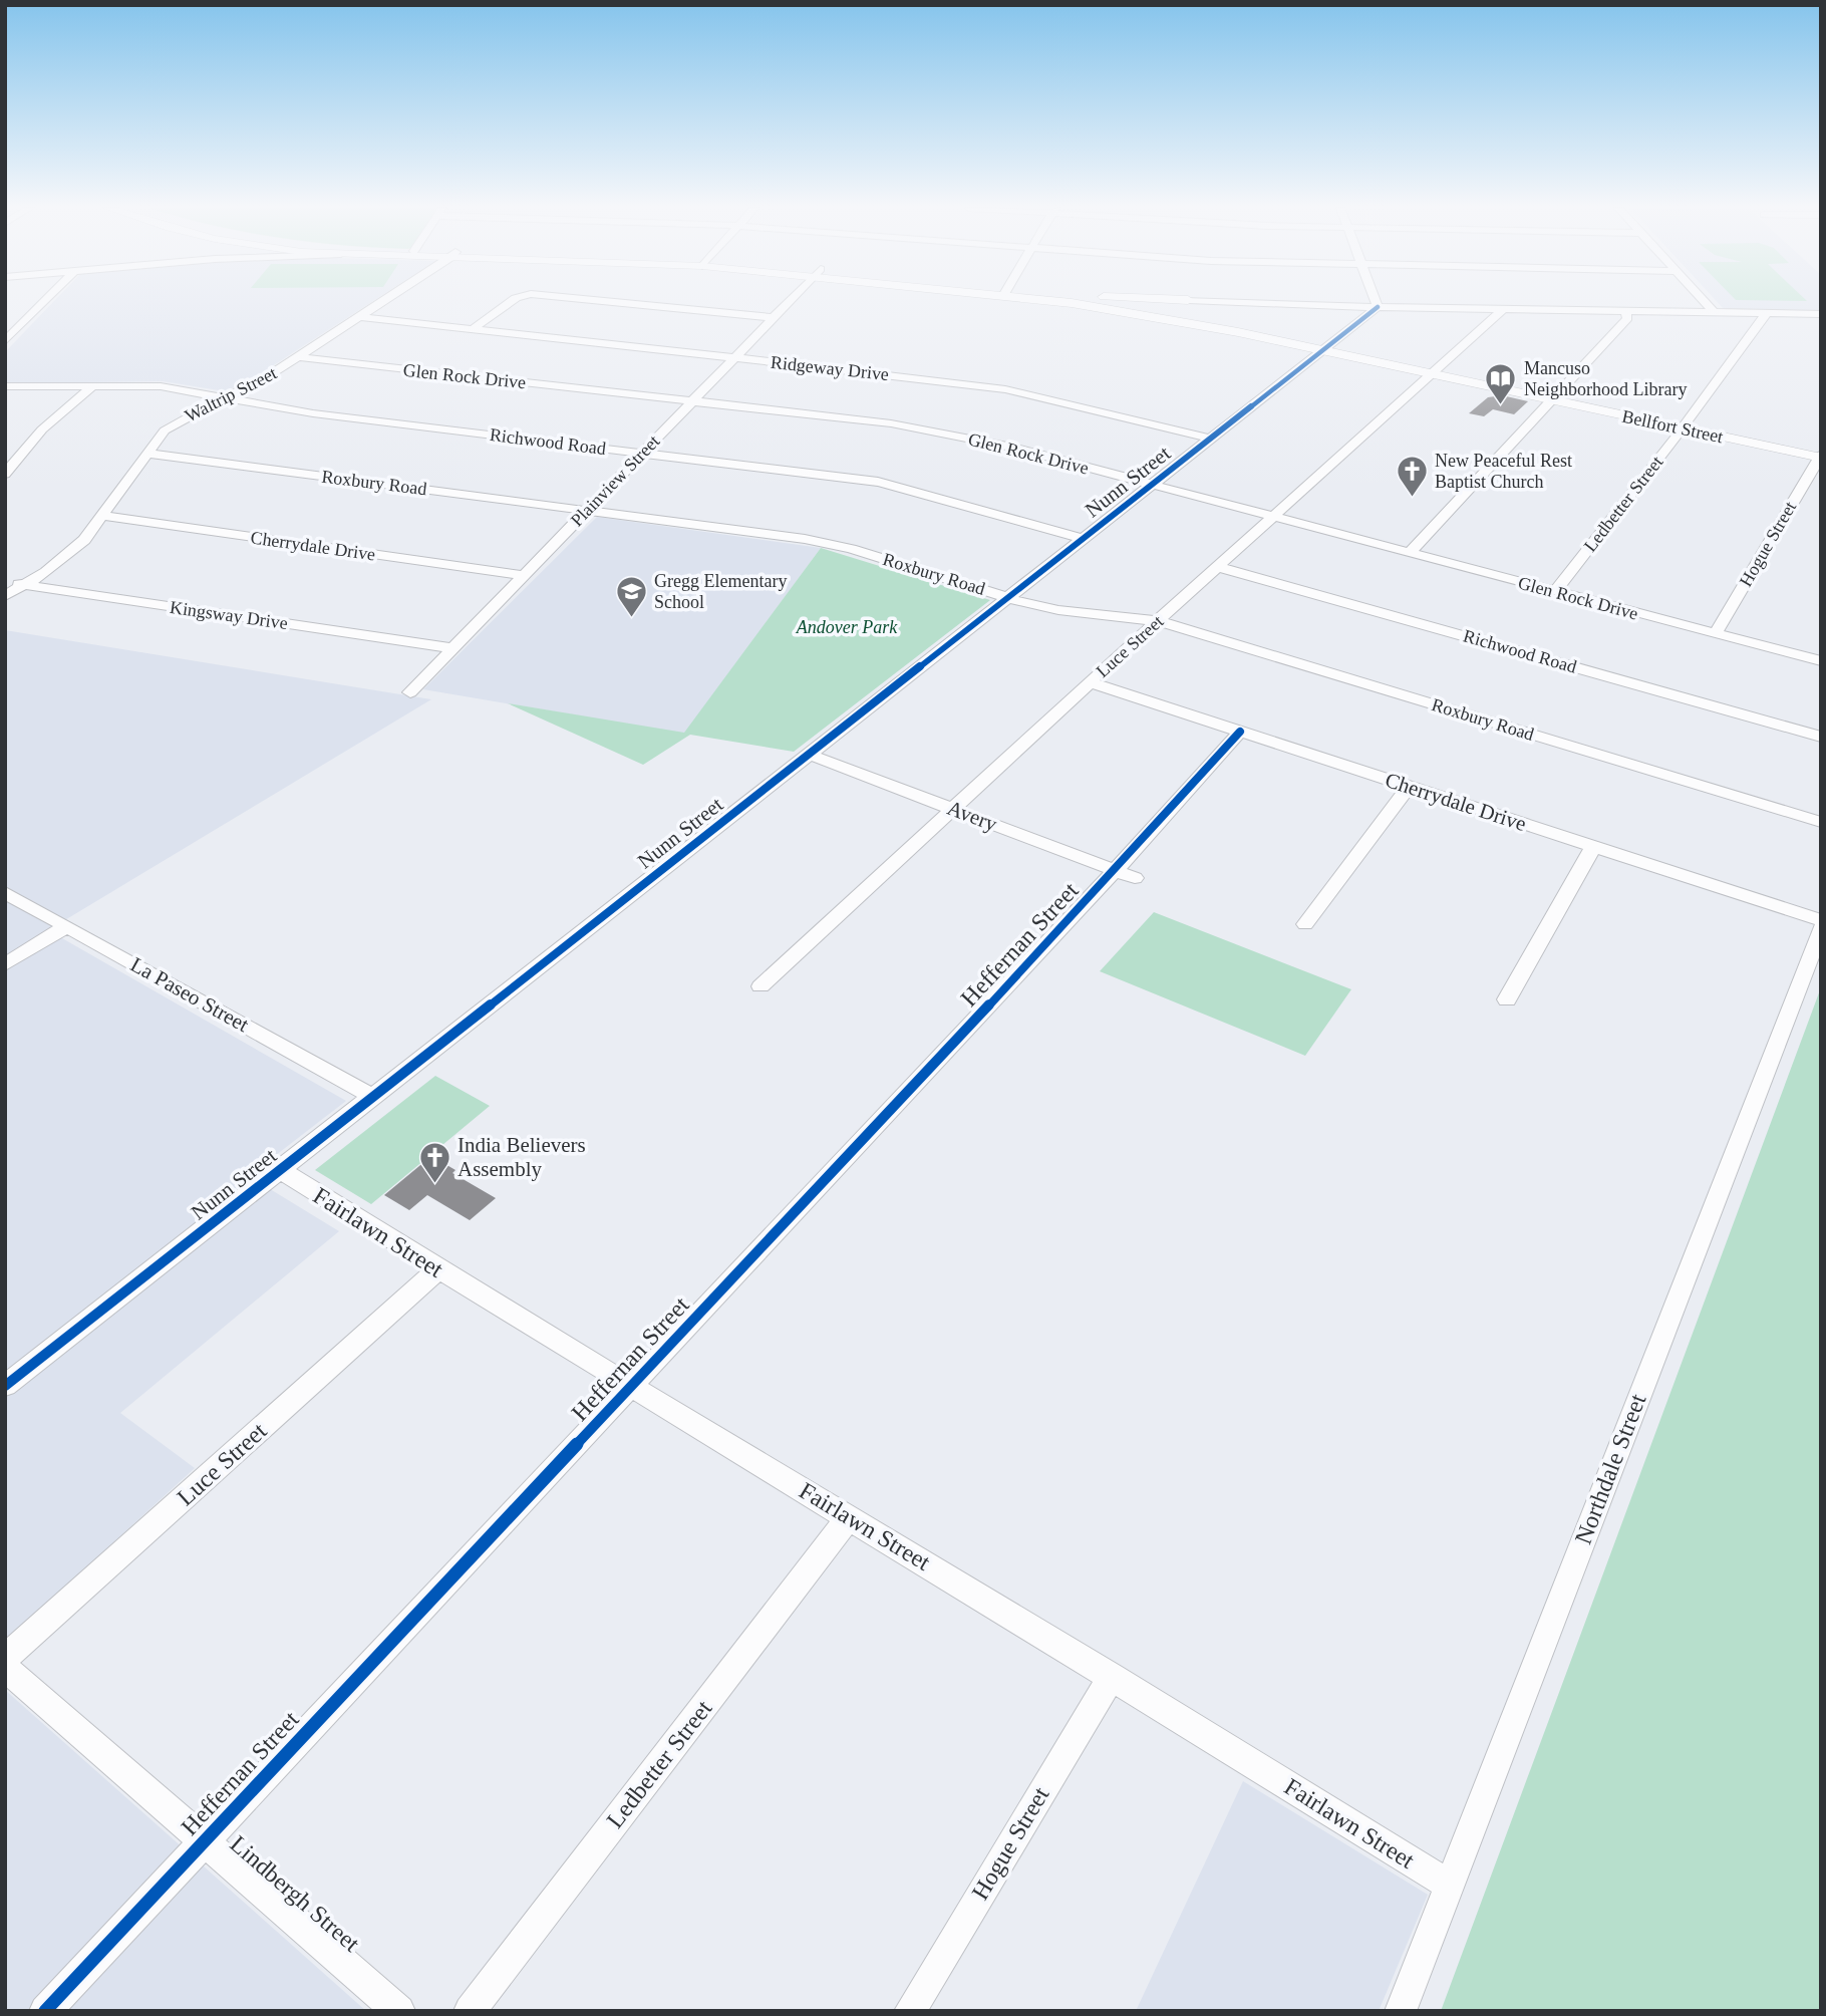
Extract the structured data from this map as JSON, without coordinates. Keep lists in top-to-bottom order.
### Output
{
  "streets": {
    "main road": ["Bellfort Street"],
    "street": [
      "Ridgeway Drive",
      "Glen Rock Drive",
      "Waltrip Street",
      "Richwood Road",
      "Plainview Street",
      "Nunn Street",
      "Roxbury Road",
      "Ledbetter Street",
      "Hogue Street",
      "Cherrydale Drive",
      "Kingsway Drive",
      "Luce Street",
      "Avery",
      "Heffernan Street",
      "La Paseo Street",
      "Fairlawn Street",
      "Northdale Street",
      "Lindbergh Street"
    ]
  },
  "crossings": [
    ["Ridgeway Drive", "Waltrip Street"],
    ["Ridgeway Drive", "Plainview Street"],
    ["Ridgeway Drive", "Nunn Street"],
    ["Glen Rock Drive", "Waltrip Street"],
    ["Glen Rock Drive", "Plainview Street"],
    ["Glen Rock Drive", "Nunn Street"],
    ["Glen Rock Drive", "Ledbetter Street"],
    ["Glen Rock Drive", "Hogue Street"],
    ["Glen Rock Drive", "Luce Street"],
    ["Waltrip Street", "Richwood Road"],
    ["Waltrip Street", "Roxbury Road"],
    ["Waltrip Street", "Cherrydale Drive"],
    ["Waltrip Street", "Kingsway Drive"],
    ["Bellfort Street", "Nunn Street"],
    ["Bellfort Street", "Ledbetter Street"],
    ["Bellfort Street", "Hogue Street"],
    ["Bellfort Street", "Luce Street"],
    ["Richwood Road", "Plainview Street"],
    ["Richwood Road", "Nunn Street"],
    ["Richwood Road", "Luce Street"],
    ["Plainview Street", "Roxbury Road"],
    ["Plainview Street", "Cherrydale Drive"],
    ["Plainview Street", "Kingsway Drive"],
    ["Nunn Street", "Roxbury Road"],
    ["Nunn Street", "Avery"],
    ["Nunn Street", "La Paseo Street"],
    ["Nunn Street", "Fairlawn Street"],
    ["Roxbury Road", "Luce Street"],
    ["Ledbetter Street", "Fairlawn Street"],
    ["Hogue Street", "Fairlawn Street"],
    ["Cherrydale Drive", "Luce Street"],
    ["Cherrydale Drive", "Heffernan Street"],
    ["Luce Street", "Avery"],
    ["Luce Street", "Fairlawn Street"],
    ["Avery", "Heffernan Street"],
    ["Heffernan Street", "Fairlawn Street"],
    ["Heffernan Street", "Lindbergh Street"],
    ["Fairlawn Street", "Northdale Street"]
  ],
  "parks": ["Andover Park"],
  "places": {
    "library": ["Mancuso Neighborhood Library"],
    "church": ["New Peaceful Rest Baptist Church", "India Believers Assembly"],
    "school or university": ["Gregg Elementary School"]
  }
}
